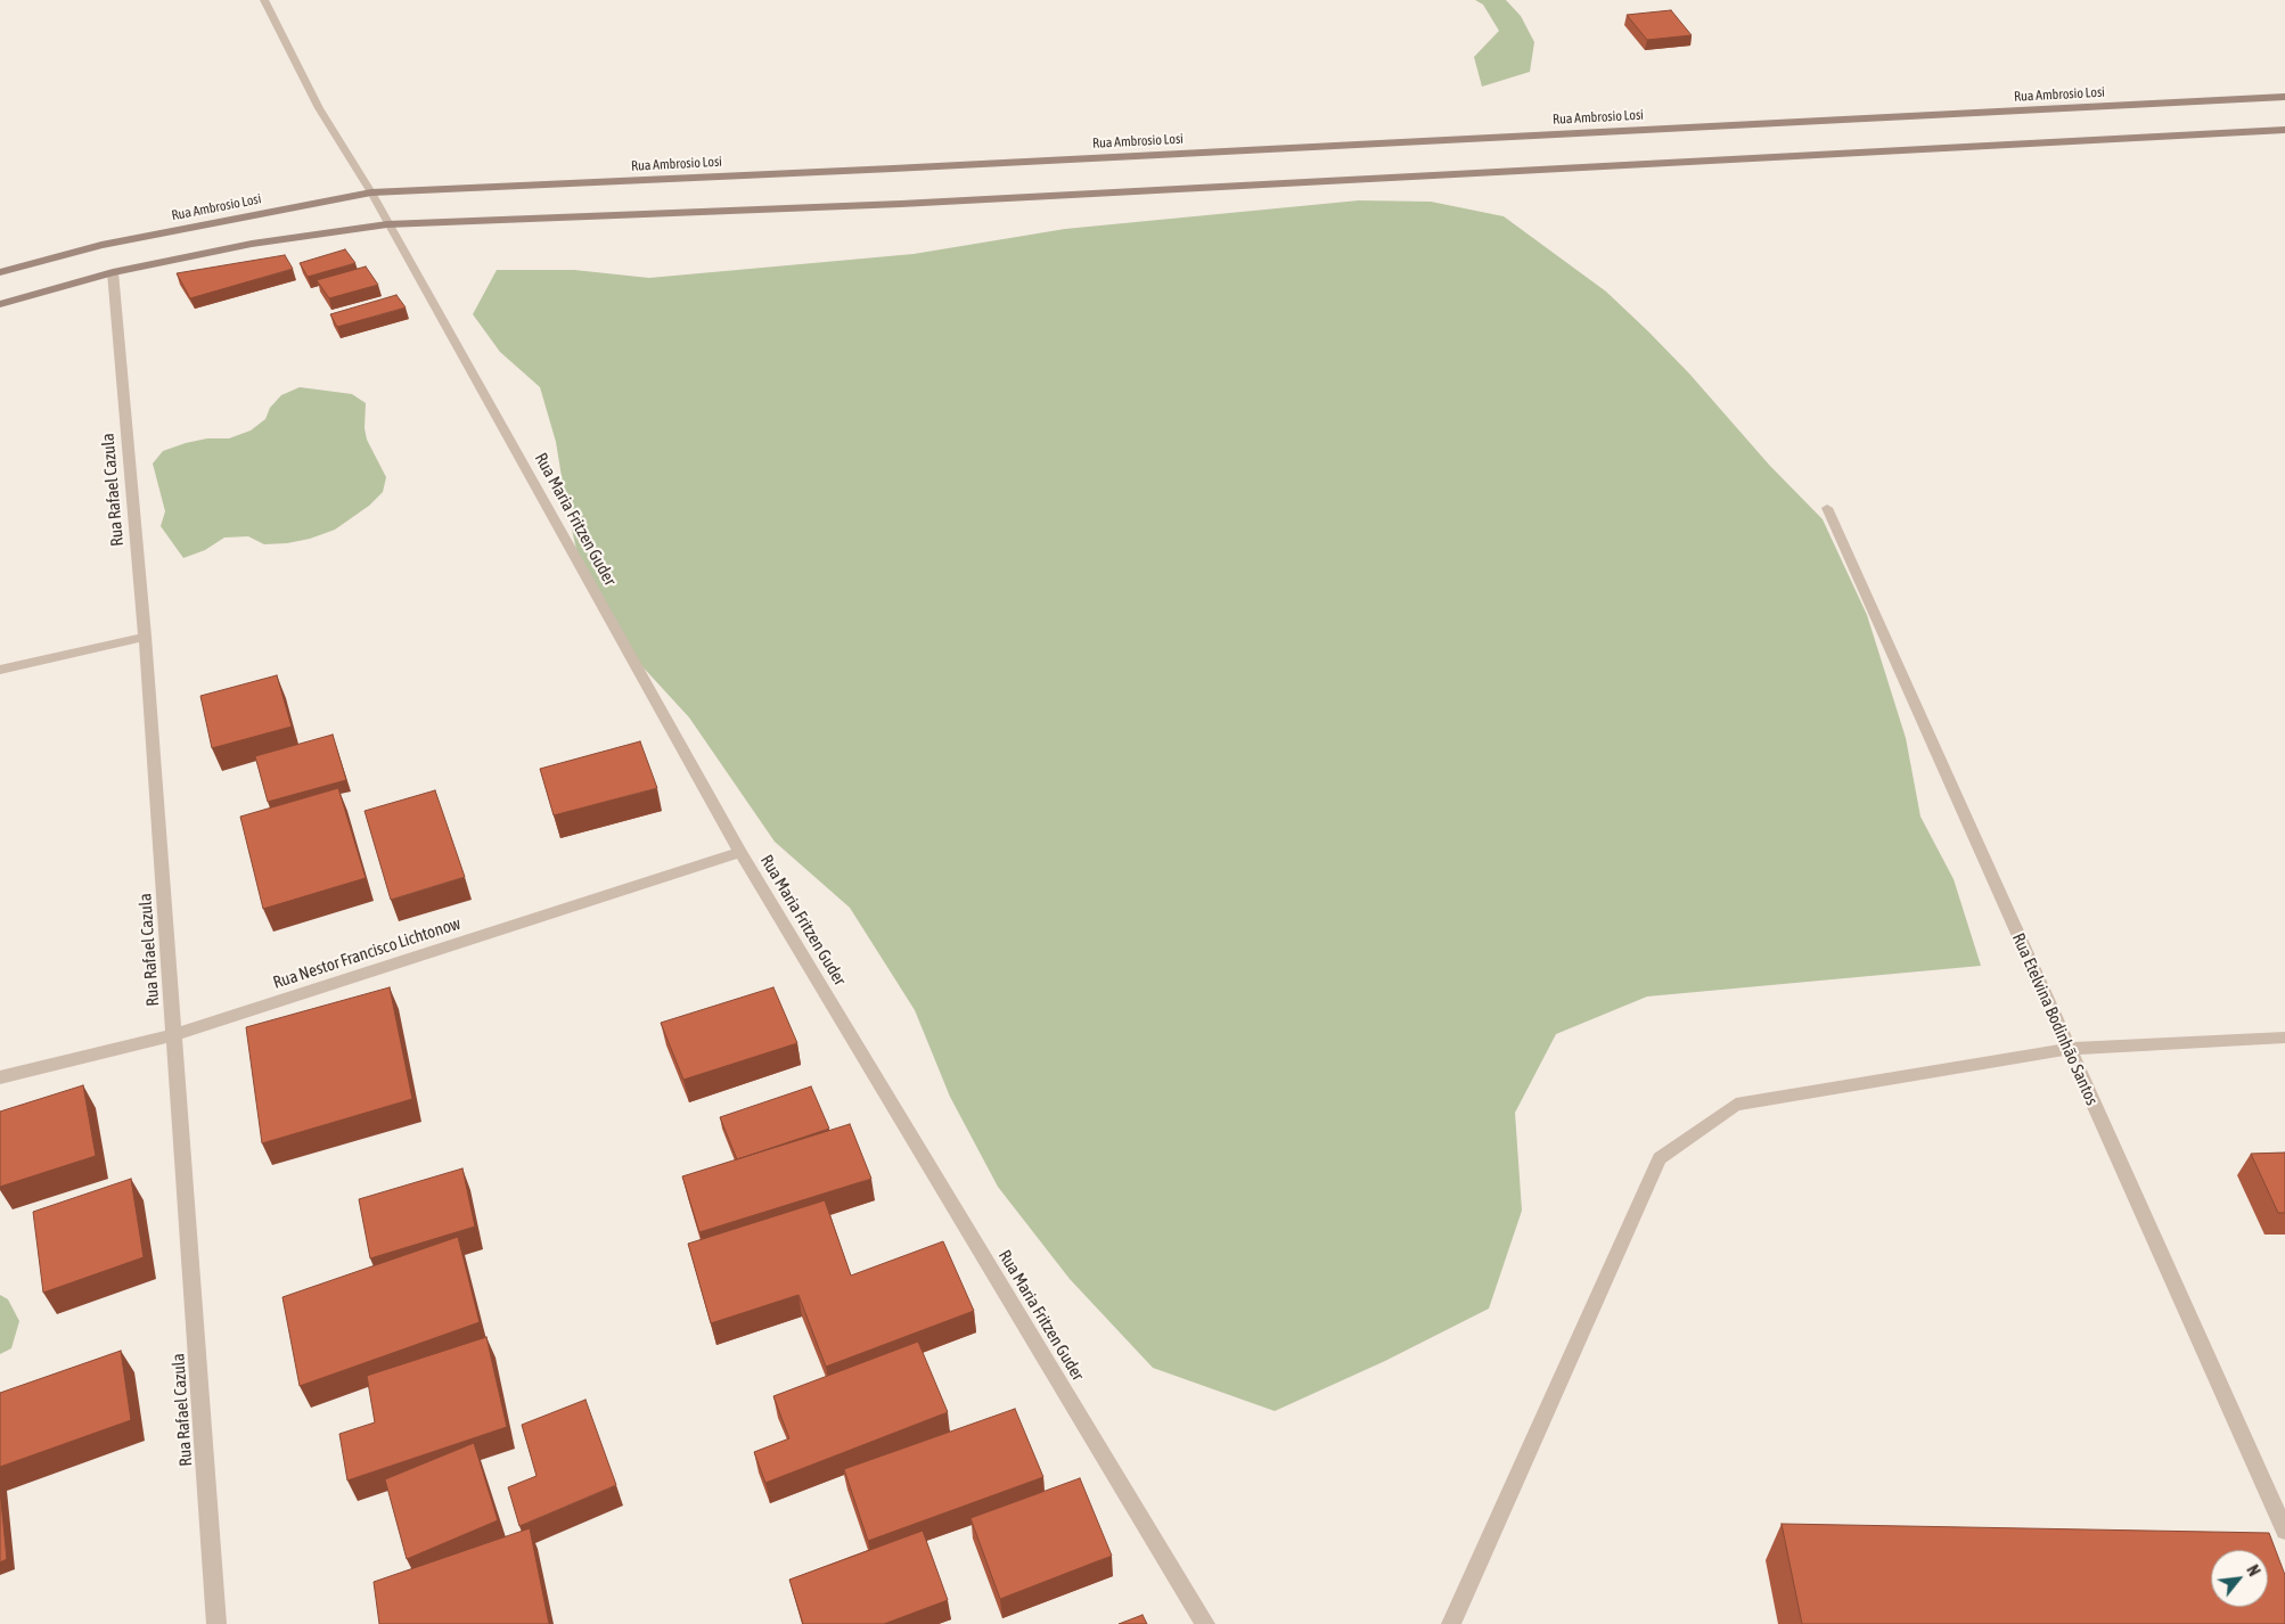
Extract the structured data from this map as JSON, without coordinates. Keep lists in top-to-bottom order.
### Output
{
  "streets": {
    "street": [
      "Rua Ambrosio Losi",
      "Rua Rafael Cazula",
      "Rua Maria Fritzen Guder",
      "Rua Nestor Francisco Lichtonow",
      "Rua Etelvina Bodinhão Santos"
    ]
  },
  "crossings": [
    ["Rua Ambrosio Losi", "Rua Maria Fritzen Guder"],
    ["Rua Rafael Cazula", "Rua Nestor Francisco Lichtonow"],
    ["Rua Maria Fritzen Guder", "Rua Nestor Francisco Lichtonow"]
  ],
  "north": "top right"
}
